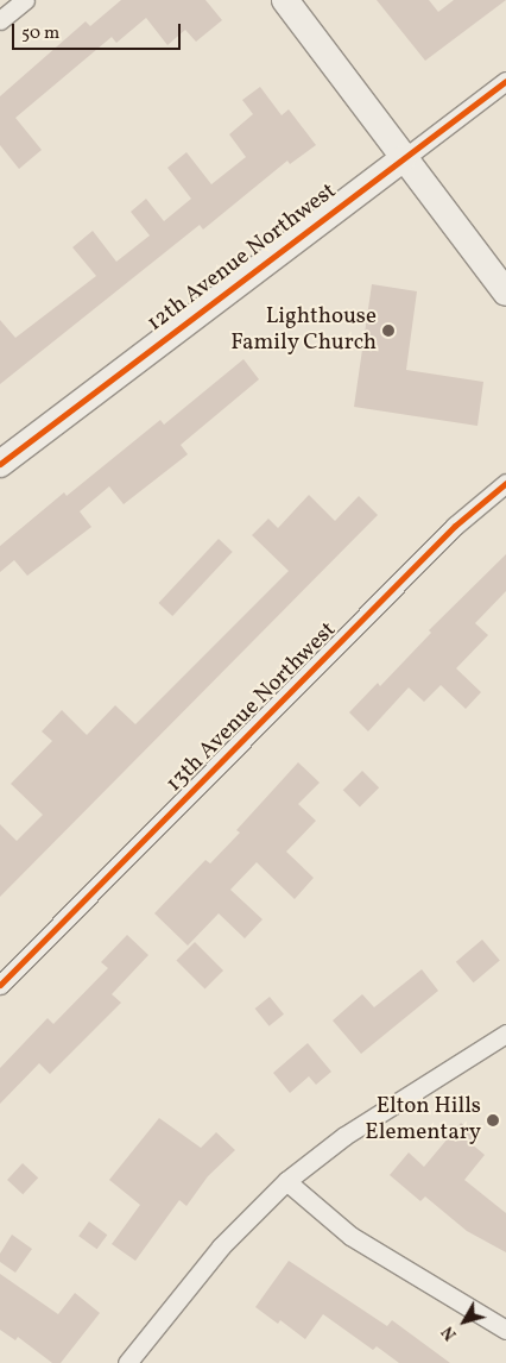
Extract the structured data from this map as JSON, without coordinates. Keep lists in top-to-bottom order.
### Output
{
  "streets": {
    "street": ["12th Avenue Northwest", "13th Avenue Northwest"]
  },
  "places": ["Lighthouse Family Church", "Elton Hills Elementary"],
  "scale_bar": "50 m",
  "north": "bottom left"
}
